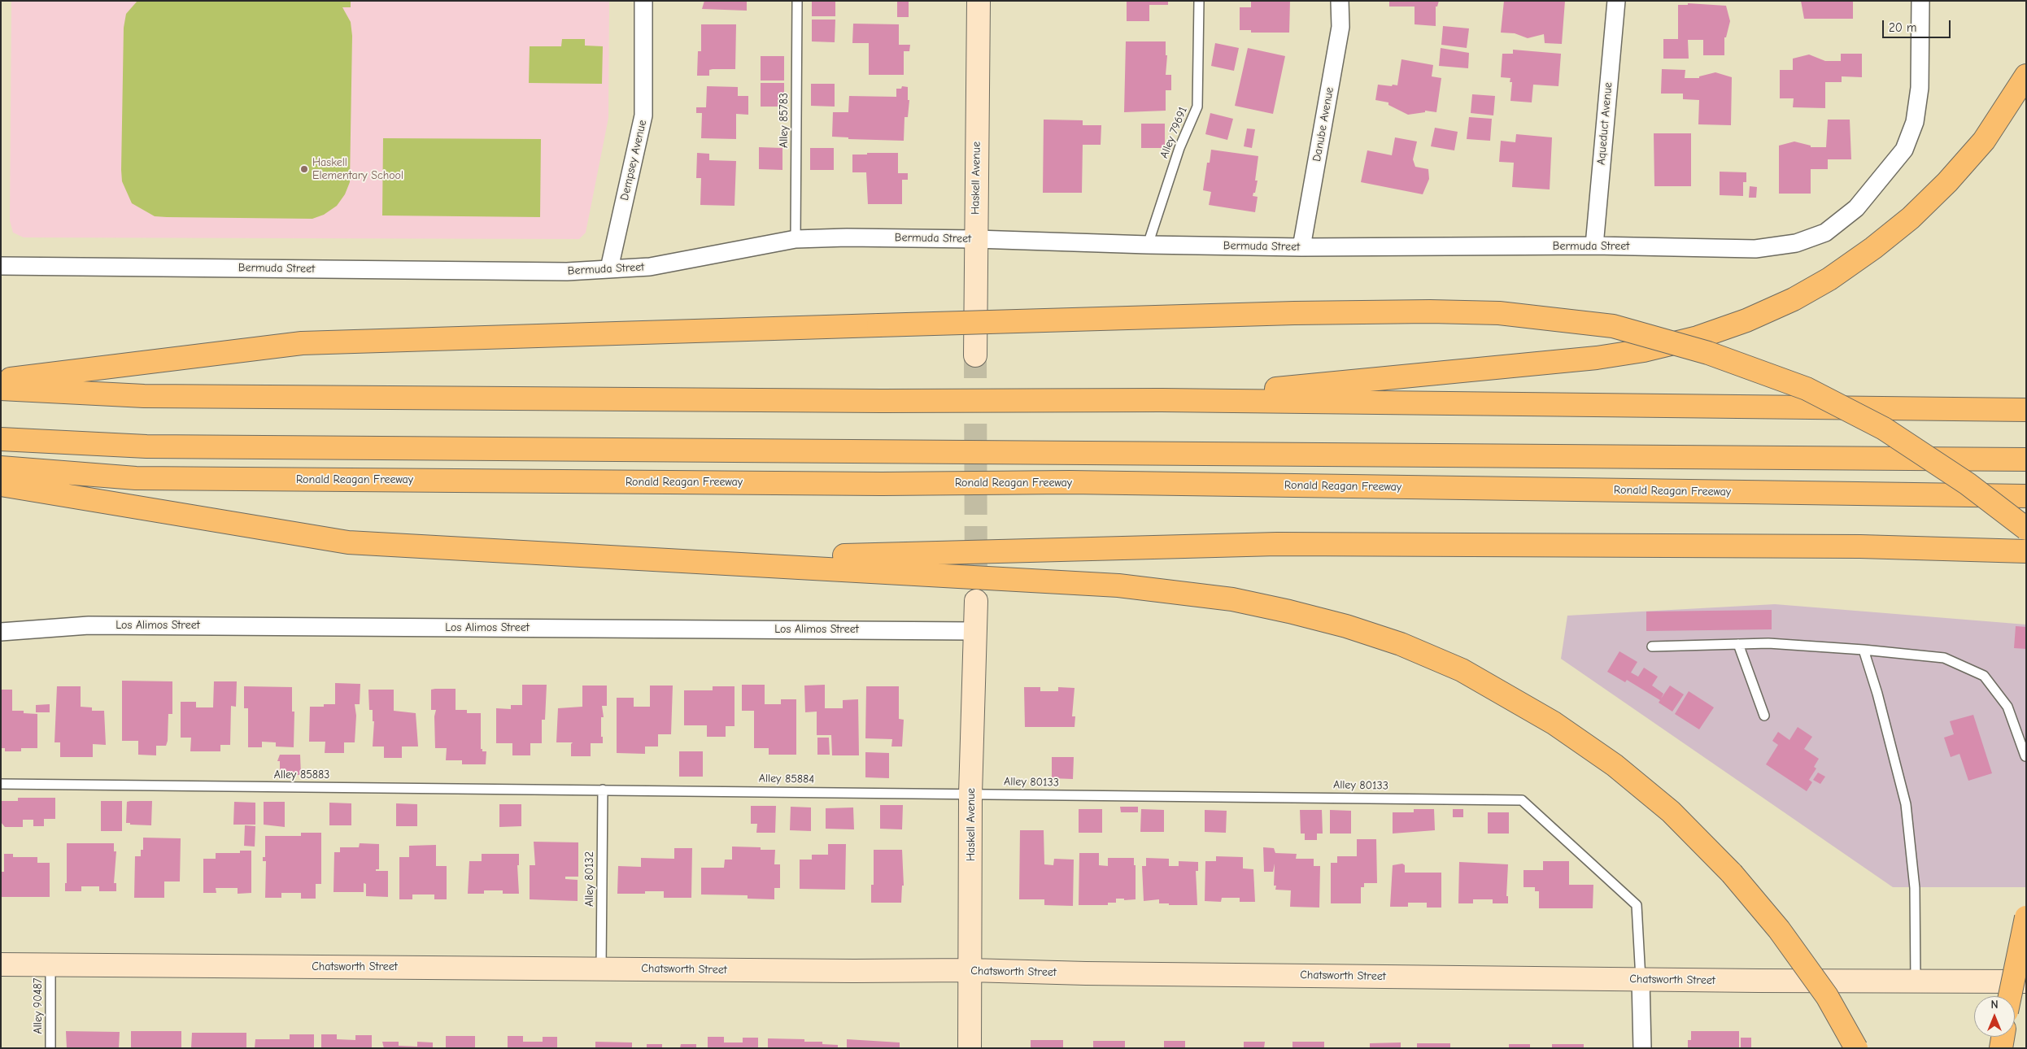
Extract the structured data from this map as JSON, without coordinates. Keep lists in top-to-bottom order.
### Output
{
  "streets": {
    "highway": ["Ronald Reagan Freeway"],
    "main road": ["Haskell Avenue", "Chatsworth Street"],
    "street": [
      "Aqueduct Avenue",
      "Danube Avenue",
      "Dempsey Avenue",
      "Bermuda Street",
      "Los Alimos Street"
    ],
    "lane": [
      "Alley 85783",
      "Alley 79691",
      "Alley 85883",
      "Alley 85884",
      "Alley 80133",
      "Alley 80132",
      "Alley 90487"
    ]
  },
  "crossings": [
    ["Alley 85783", "Bermuda Street"],
    ["Aqueduct Avenue", "Bermuda Street"],
    ["Danube Avenue", "Bermuda Street"],
    ["Alley 79691", "Bermuda Street"],
    ["Dempsey Avenue", "Bermuda Street"],
    ["Haskell Avenue", "Bermuda Street"],
    ["Haskell Avenue", "Los Alimos Street"],
    ["Haskell Avenue", "Alley 85884"],
    ["Haskell Avenue", "Alley 80133"],
    ["Haskell Avenue", "Chatsworth Street"],
    ["Alley 85883", "Alley 85884"],
    ["Alley 85883", "Alley 80132"],
    ["Alley 85884", "Alley 80133"],
    ["Alley 85884", "Alley 80132"],
    ["Alley 80133", "Chatsworth Street"],
    ["Alley 80132", "Chatsworth Street"],
    ["Chatsworth Street", "Alley 90487"]
  ],
  "places": ["Haskell Elementary School"],
  "scale_bar": "20 m",
  "north": "top"
}
